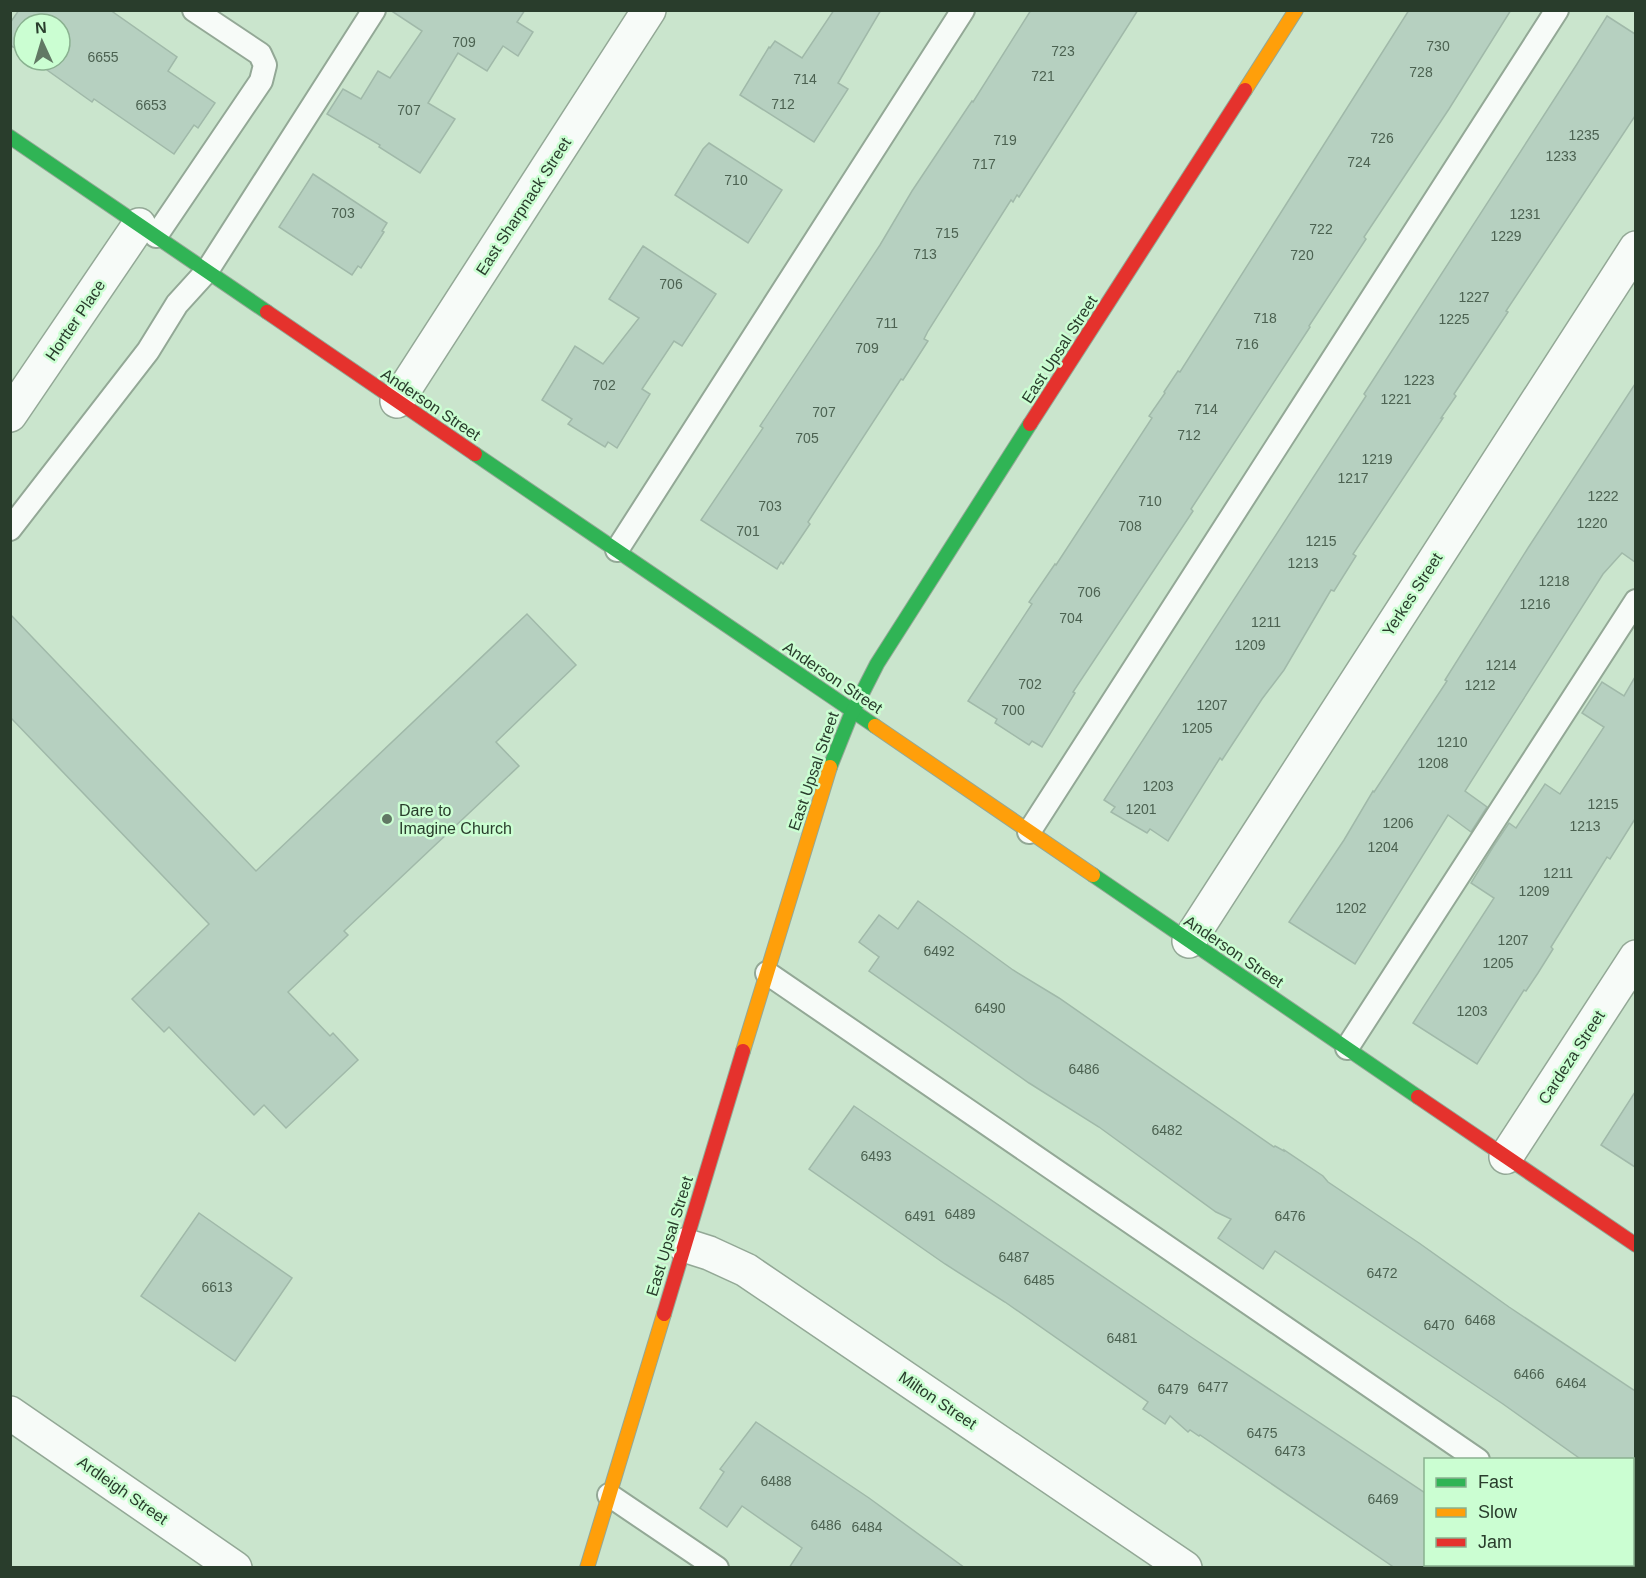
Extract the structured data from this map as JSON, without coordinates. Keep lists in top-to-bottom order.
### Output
{
  "streets": {
    "street": [
      "East Sharpnack Street",
      "Hortter Place",
      "East Upsal Street",
      "Anderson Street",
      "Yerkes Street",
      "Cardeza Street",
      "Milton Street",
      "Ardleigh Street"
    ]
  },
  "crossings": [
    ["East Sharpnack Street", "Anderson Street"],
    ["Hortter Place", "Anderson Street"],
    ["East Upsal Street", "Anderson Street"],
    ["East Upsal Street", "Milton Street"],
    ["Anderson Street", "Yerkes Street"],
    ["Anderson Street", "Cardeza Street"]
  ],
  "places": ["Dare to Imagine Church"],
  "house_numbers": [
    "709",
    "730",
    "723",
    "6655",
    "728",
    "721",
    "714",
    "712",
    "6653",
    "707",
    "1235",
    "726",
    "719",
    "1233",
    "724",
    "717",
    "710",
    "703",
    "1231",
    "722",
    "715",
    "1229",
    "713",
    "720",
    "706",
    "1227",
    "718",
    "1225",
    "711",
    "716",
    "709",
    "1223",
    "702",
    "1221",
    "714",
    "707",
    "712",
    "705",
    "1219",
    "1217",
    "1222",
    "710",
    "703",
    "1220",
    "708",
    "701",
    "1215",
    "1213",
    "1218",
    "706",
    "1216",
    "704",
    "1211",
    "1209",
    "1214",
    "702",
    "1212",
    "1207",
    "700",
    "1205",
    "1210",
    "1208",
    "1203",
    "1215",
    "1201",
    "1206",
    "1213",
    "1204",
    "1211",
    "1209",
    "1202",
    "1207",
    "6492",
    "1205",
    "6490",
    "1203",
    "6486",
    "6482",
    "6493",
    "6489",
    "6491",
    "6476",
    "6487",
    "6472",
    "6485",
    "6613",
    "6468",
    "6470",
    "6481",
    "6466",
    "6464",
    "6477",
    "6479",
    "6475",
    "6473",
    "6488",
    "6469",
    "6486",
    "6484"
  ],
  "legend": ["Fast", "Slow", "Jam"],
  "north": "top"
}
